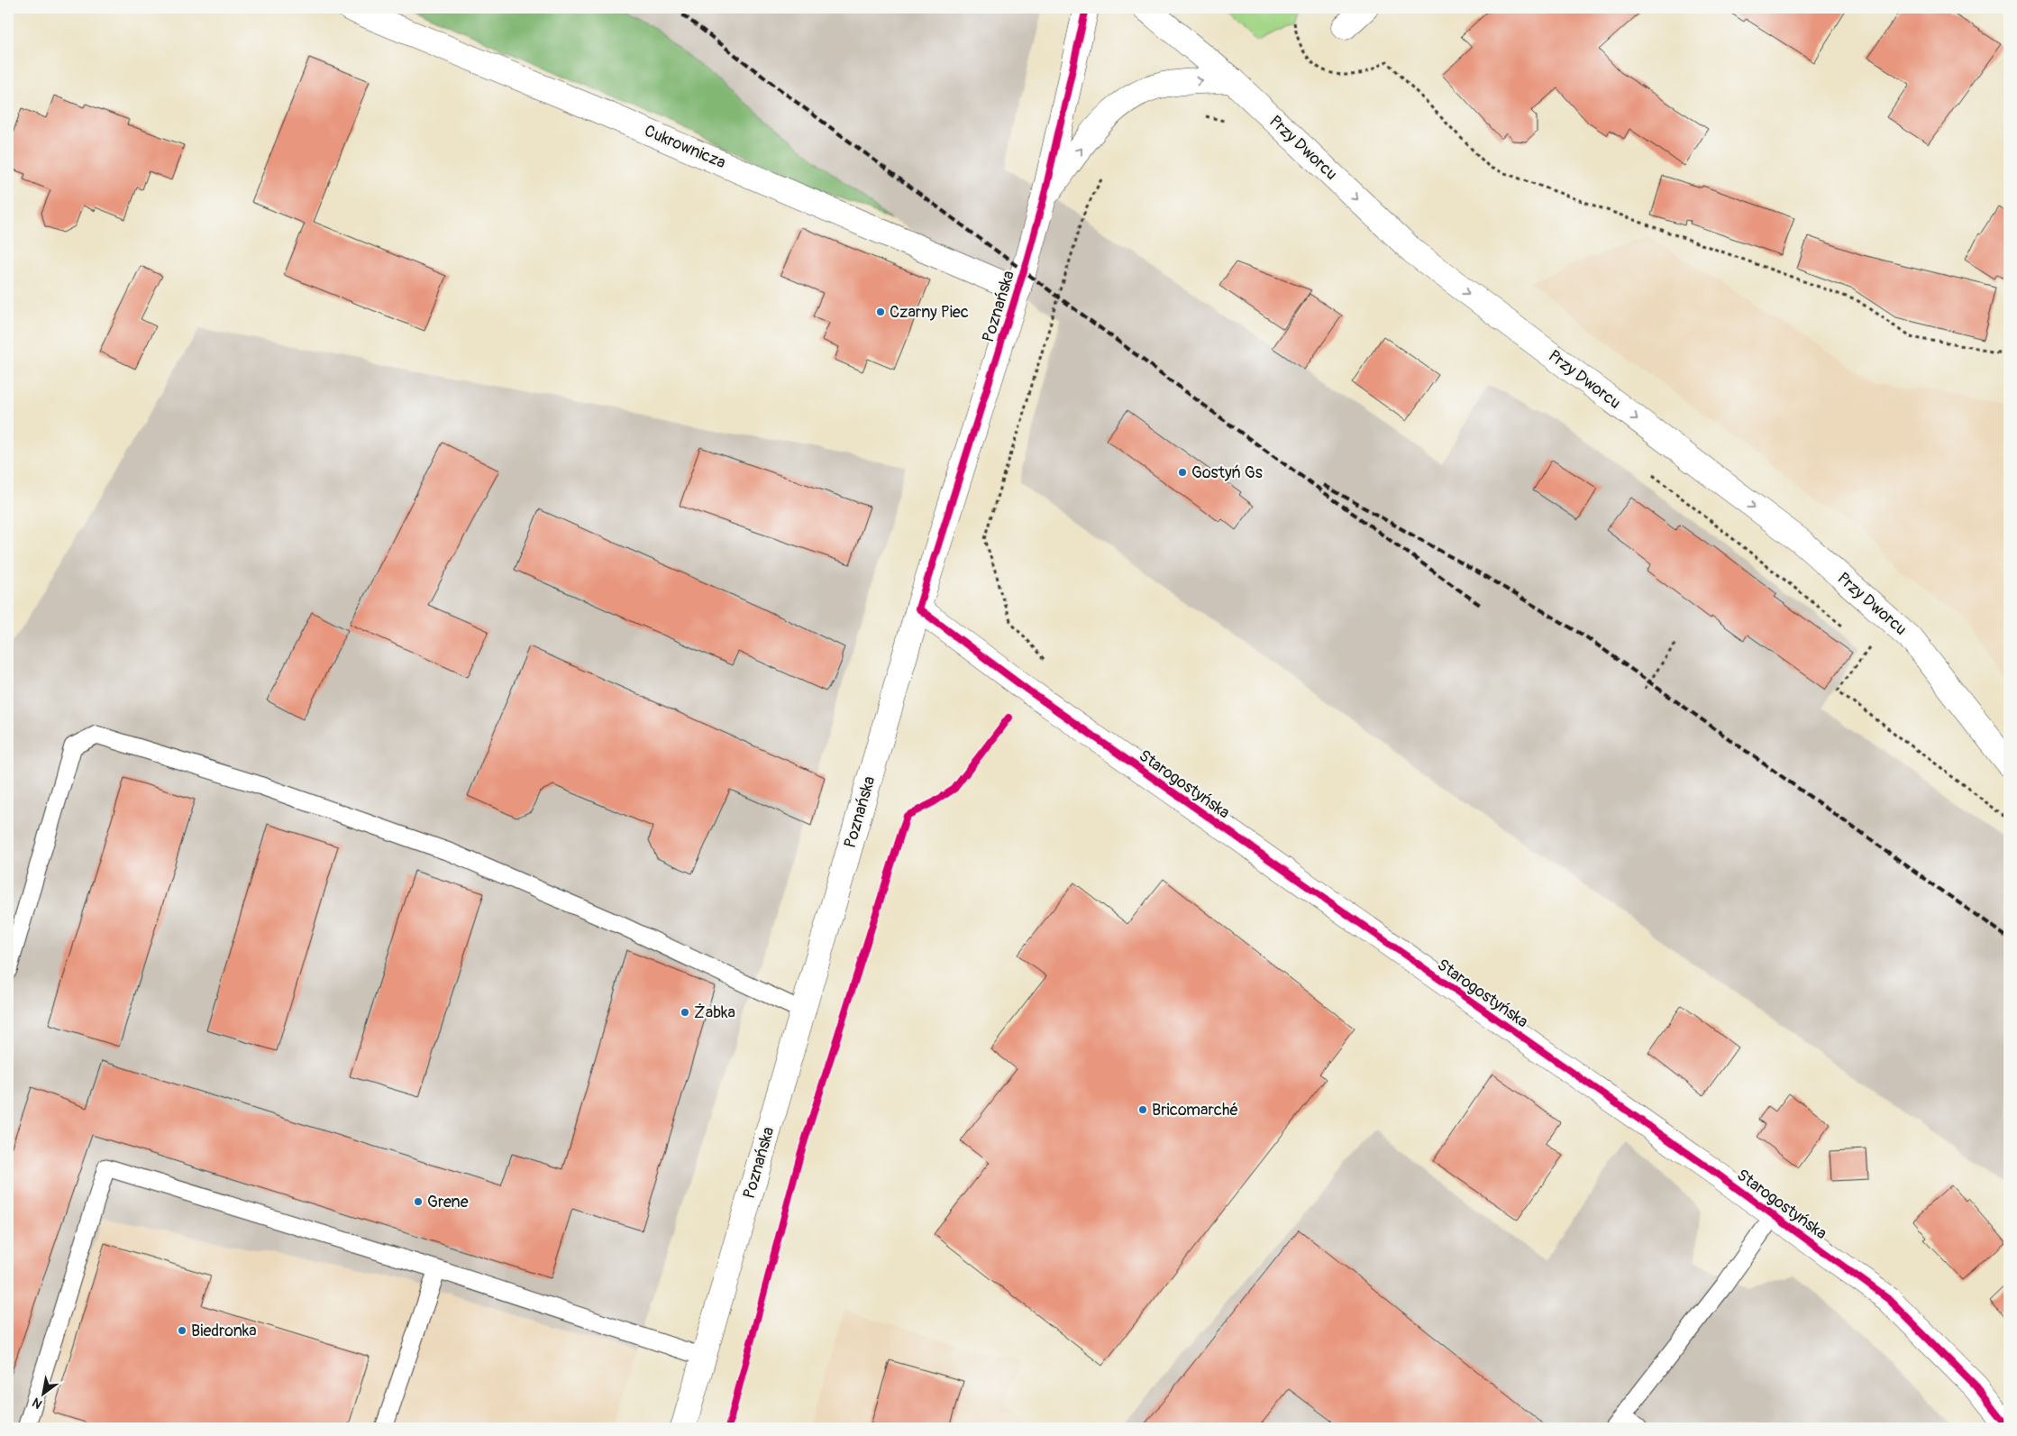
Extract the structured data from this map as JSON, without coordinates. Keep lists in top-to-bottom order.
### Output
{
  "streets": {
    "street": [
      "Cukrownicza",
      "Przy Dworcu",
      "Poznańska",
      "Starogostyńska"
    ]
  },
  "crossings": [
    ["Cukrownicza", "Poznańska"],
    ["Przy Dworcu", "Poznańska"],
    ["Poznańska", "Starogostyńska"]
  ],
  "one_way": ["Przy Dworcu"],
  "places": [
    "Czarny Piec",
    "Gostyń Gs",
    "Żabka",
    "Bricomarché",
    "Grene",
    "Biedronka"
  ],
  "north": "bottom left"
}
